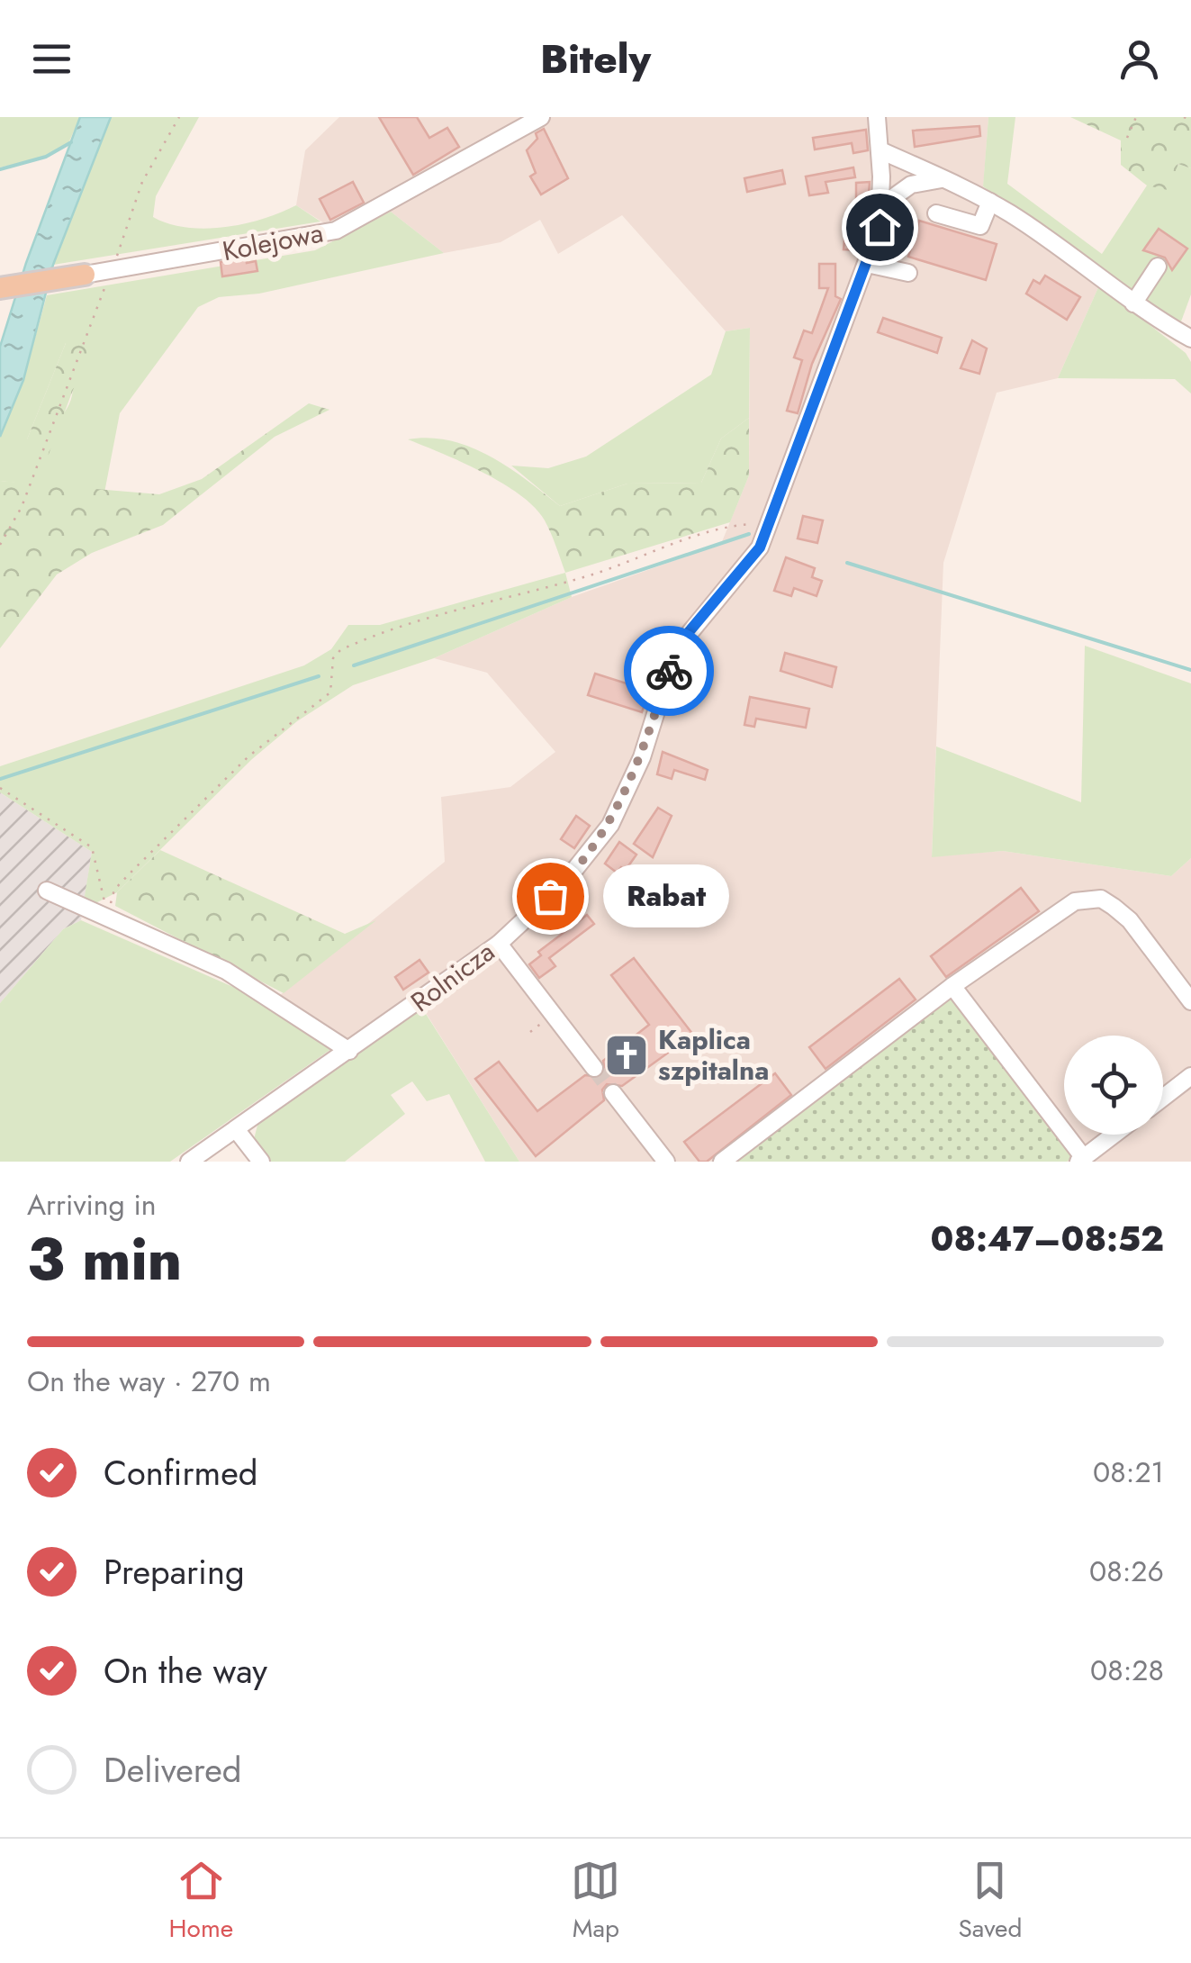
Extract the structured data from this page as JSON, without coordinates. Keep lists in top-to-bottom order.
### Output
{
  "streets": {
    "street": ["Kolejowa", "Rolnicza"]
  },
  "places": {
    "other": ["Rabat"],
    "church": ["Kaplica szpitalna"]
  },
  "page": {
    "header": "Bitely",
    "bubble": "Rabat",
    "heading": ["3 min", "Arriving in", "08:47–08:52"],
    "bar": "On the way · 270 m",
    "list": [
      ["Confirmed", "08:21"],
      ["Preparing", "08:26"],
      ["On the way", "08:28"],
      "Delivered"
    ],
    "tabs": ["Home", "Map", "Saved"]
  }
}
